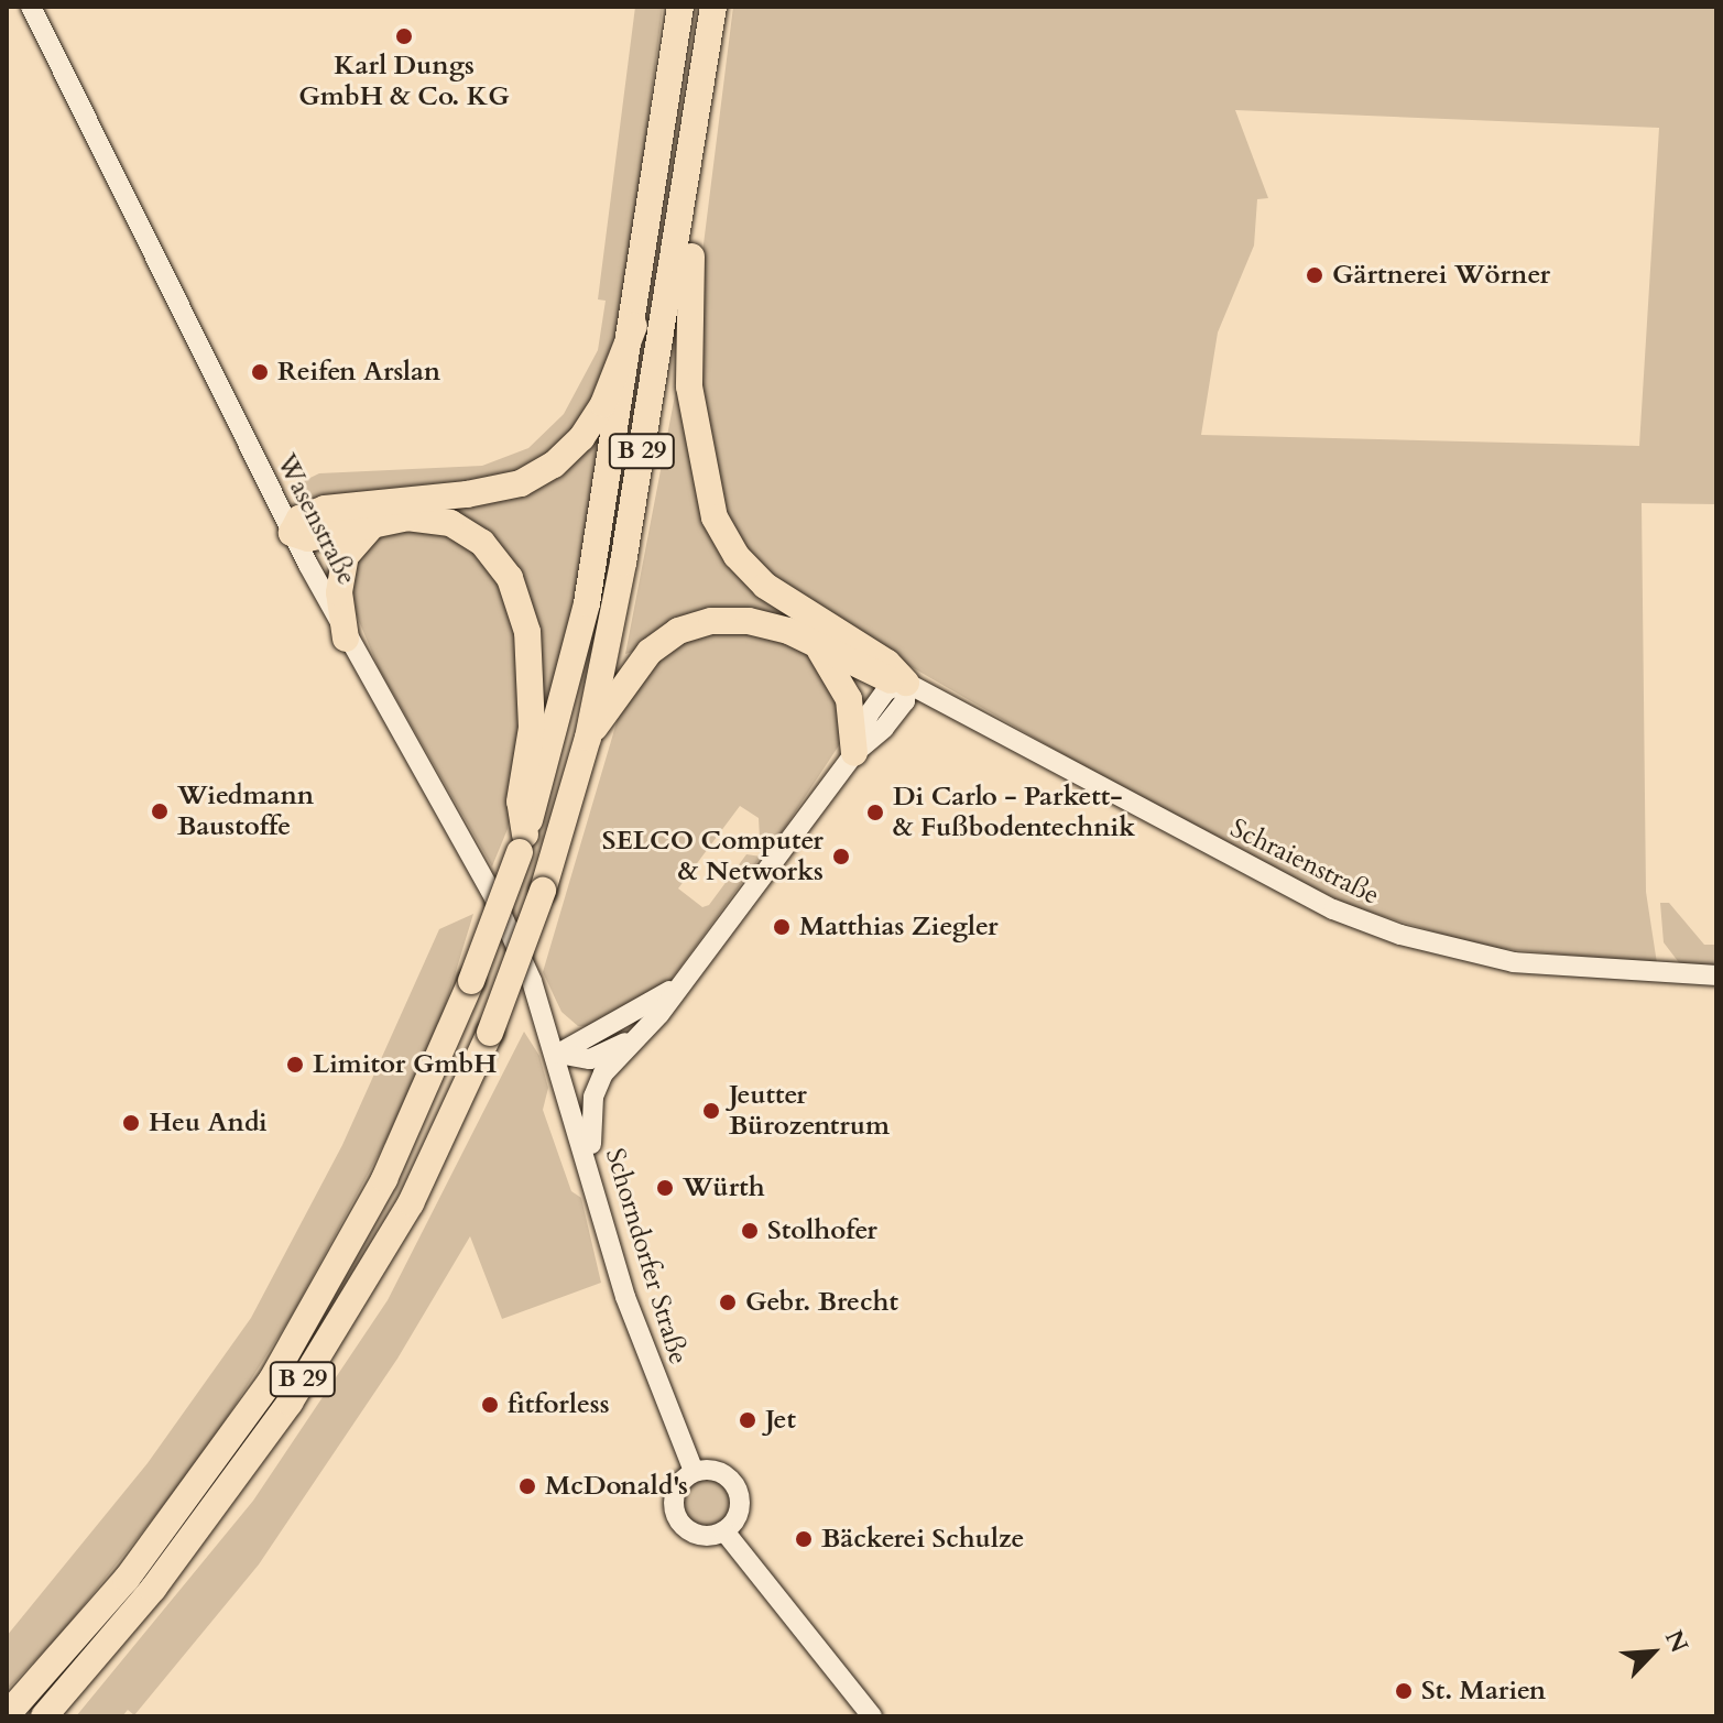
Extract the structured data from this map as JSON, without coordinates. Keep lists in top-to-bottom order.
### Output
{
  "streets": {
    "highway": ["B 29"],
    "street": ["Wasenstraße", "Schraienstraße", "Schorndorfer Straße"]
  },
  "crossings": [
    ["Wasenstraße", "Schorndorfer Straße"]
  ],
  "places": [
    "Karl Dungs GmbH & Co. KG",
    "Gärtnerei Wörner",
    "Reifen Arslan",
    "Wiedmann Baustoffe",
    "Di Carlo - Parkett- & Fußbodentechnik",
    "SELCO Computer & Networks",
    "Matthias Ziegler",
    "Limitor GmbH",
    "Jeutter Bürozentrum",
    "Heu Andi",
    "Würth",
    "Stolhofer",
    "Gebr. Brecht",
    "fitforless",
    "Jet",
    "McDonald's",
    "Bäckerei Schulze",
    "St. Marien"
  ],
  "north": "top right"
}
